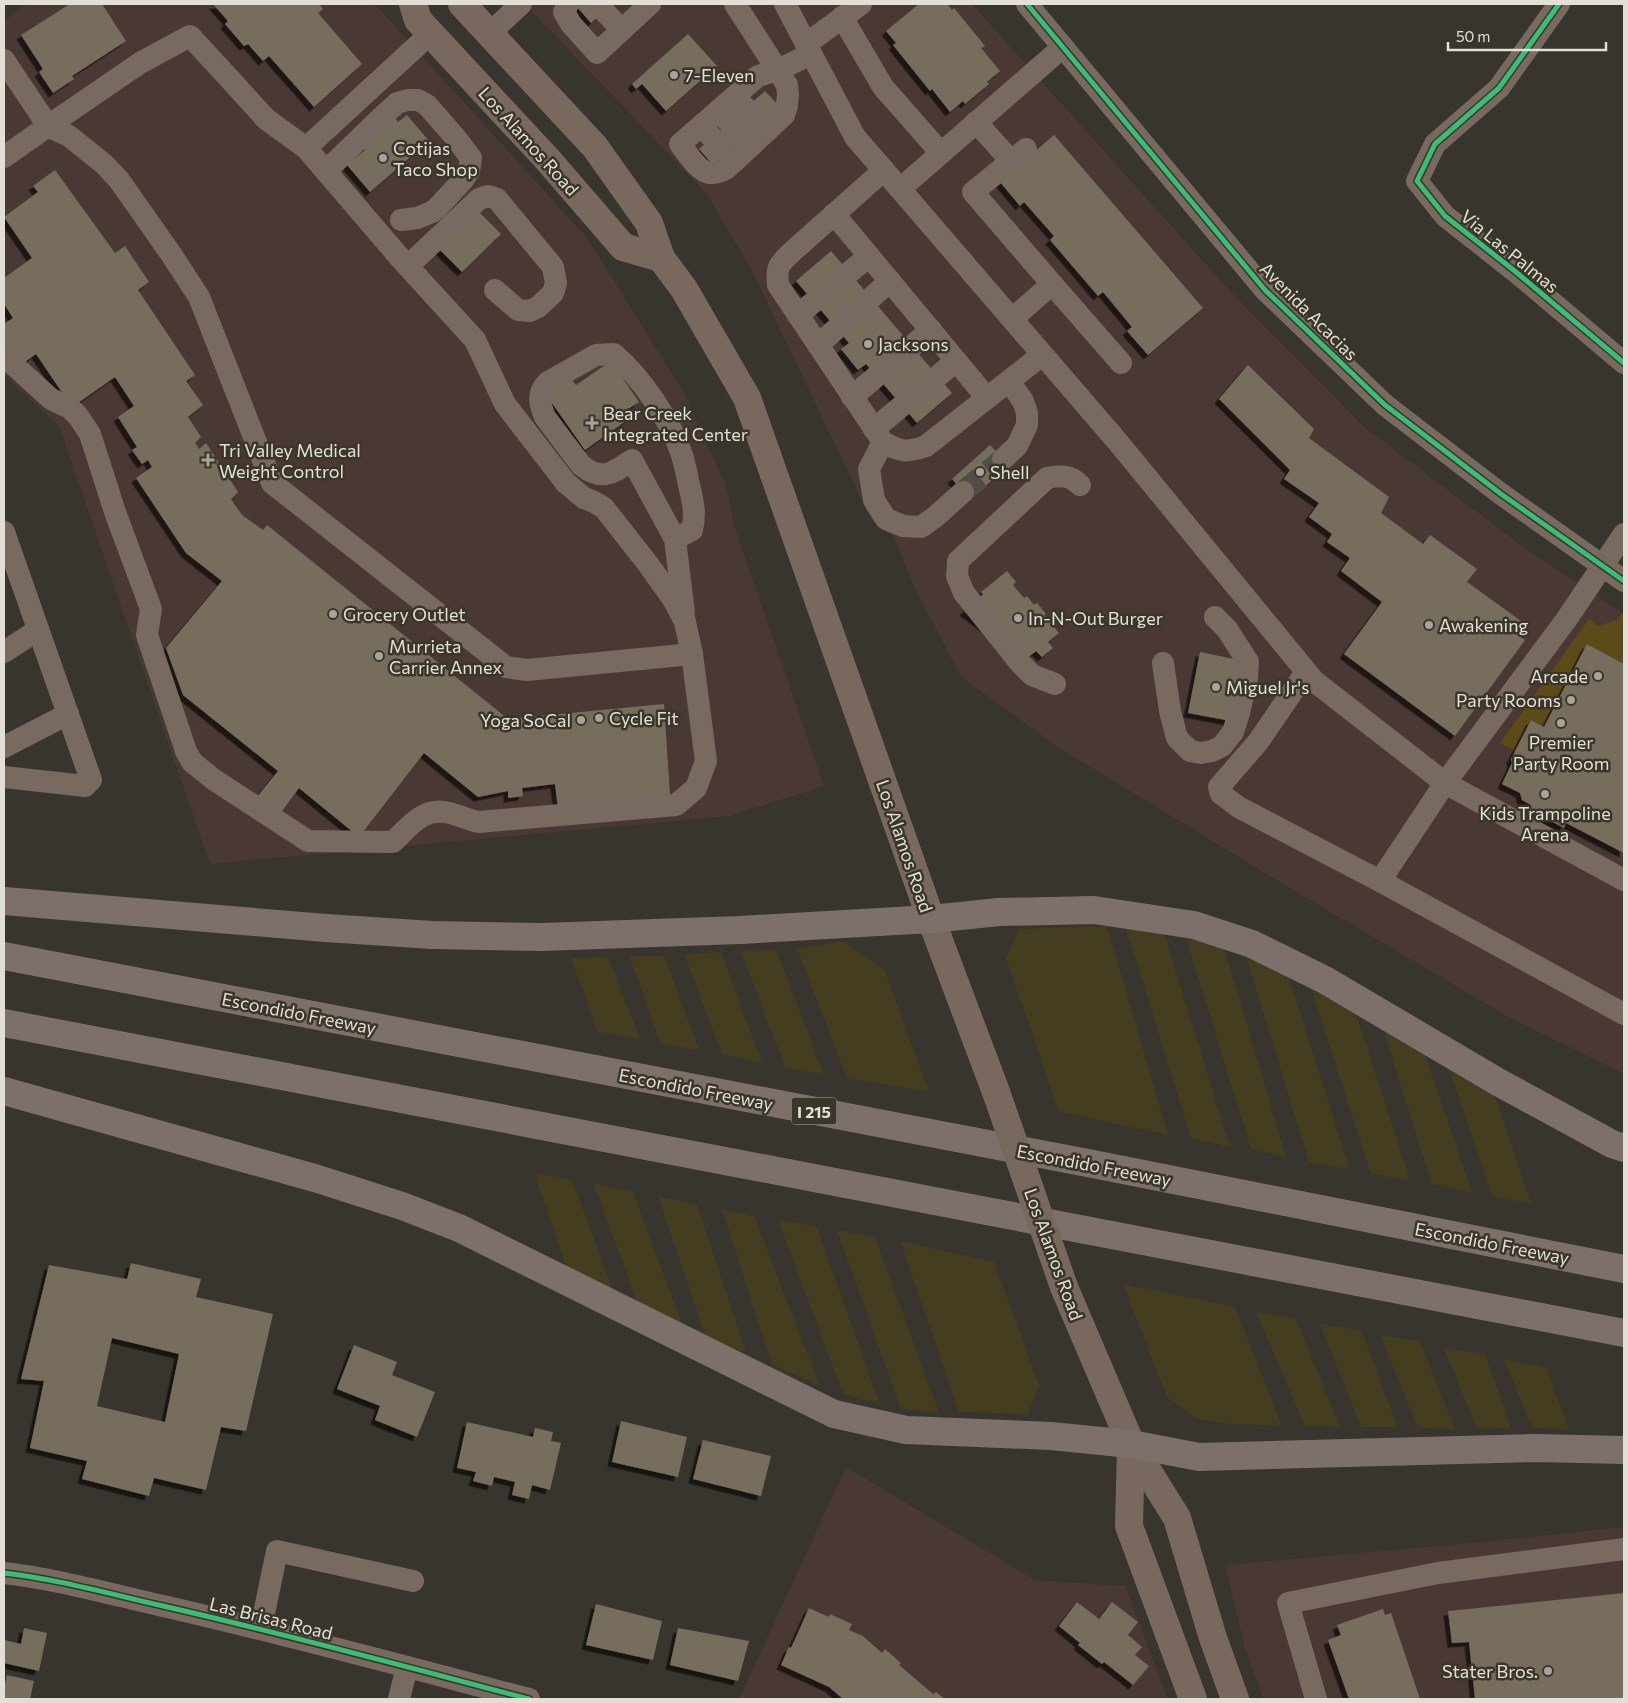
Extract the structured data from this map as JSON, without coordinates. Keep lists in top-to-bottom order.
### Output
{
  "streets": {
    "highway": ["Escondido Freeway", "I 215"],
    "main road": ["Los Alamos Road"],
    "street": ["Via Las Palmas", "Avenida Acacias", "Las Brisas Road"]
  },
  "places": {
    "other": [
      "7-Eleven",
      "Cotijas Taco Shop",
      "Jacksons",
      "Shell",
      "Grocery Outlet",
      "In-N-Out Burger",
      "Awakening",
      "Murrieta Carrier Annex",
      "Arcade",
      "Miguel Jr's",
      "Party Rooms",
      "Cycle Fit",
      "Yoga SoCal",
      "Premier Party Room",
      "Kids Trampoline Arena",
      "Stater Bros."
    ],
    "health": ["Bear Creek Integrated Center", "Tri Valley Medical Weight Control"]
  },
  "scale_bar": "50 m"
}
